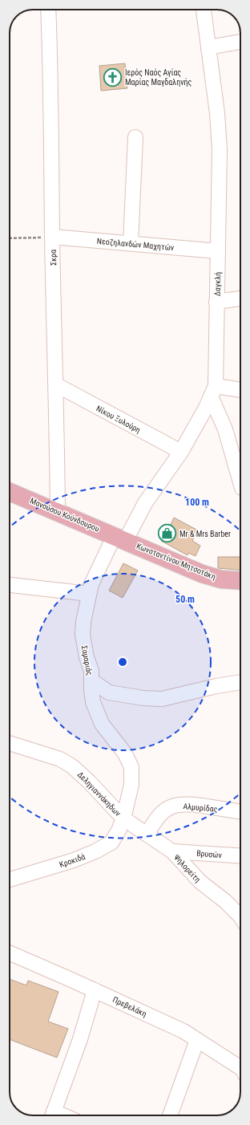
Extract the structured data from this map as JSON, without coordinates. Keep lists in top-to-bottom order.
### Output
{
  "streets": {
    "main road": ["Μανούσου Κούνδουρου", "Κωνσταντίνου Μητσοτάκη"],
    "street": [
      "Νεοζηλανδών Μαχητών",
      "Σκρα",
      "Δαγκλή",
      "Νίκου Ξυλούρη",
      "Σαμαριάς",
      "Δεληγιαννάκηδων",
      "Αλμυρίδας",
      "Βρυσών",
      "Κροκιδά",
      "Ψηλορείτη",
      "Πρεβελάκη"
    ]
  },
  "crossings": [
    ["Νεοζηλανδών Μαχητών", "Σκρα"],
    ["Νεοζηλανδών Μαχητών", "Δαγκλή"],
    ["Σκρα", "Νίκου Ξυλούρη"],
    ["Σκρα", "Μανούσου Κούνδουρου"],
    ["Δαγκλή", "Νίκου Ξυλούρη"],
    ["Δαγκλή", "Μανούσου Κούνδουρου"],
    ["Δαγκλή", "Κωνσταντίνου Μητσοτάκη"],
    ["Δαγκλή", "Σαμαριάς"],
    ["Μανούσου Κούνδουρου", "Κωνσταντίνου Μητσοτάκη"],
    ["Μανούσου Κούνδουρου", "Σαμαριάς"],
    ["Κωνσταντίνου Μητσοτάκη", "Σαμαριάς"],
    ["Σαμαριάς", "Δεληγιαννάκηδων"],
    ["Σαμαριάς", "Κροκιδά"],
    ["Σαμαριάς", "Ψηλορείτη"],
    ["Δεληγιαννάκηδων", "Κροκιδά"],
    ["Δεληγιαννάκηδων", "Ψηλορείτη"],
    ["Αλμυρίδας", "Ψηλορείτη"],
    ["Βρυσών", "Ψηλορείτη"],
    ["Κροκιδά", "Ψηλορείτη"]
  ],
  "places": {
    "church": ["Ιερός Ναός Αγίας Μαρίας Μαγδαληνής"],
    "shop": ["Mr & Mrs Barber"]
  },
  "rings": ["100 m", "50 m"]
}
